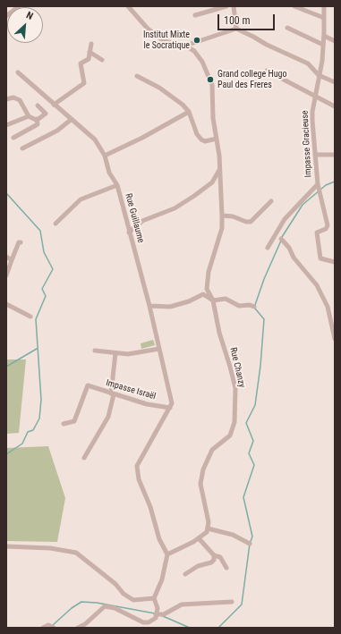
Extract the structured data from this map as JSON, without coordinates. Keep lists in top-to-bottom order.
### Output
{
  "streets": {
    "street": [
      "Impasse Gracieuse",
      "Rue Guillaume",
      "Rue Chanzy",
      "Impasse Israël"
    ]
  },
  "crossings": [
    ["Rue Guillaume", "Impasse Israël"]
  ],
  "places": ["Institut Mixte le Socratique", "Grand college Hugo Paul des Freres"],
  "scale_bar": "100 m",
  "north": "top right"
}
